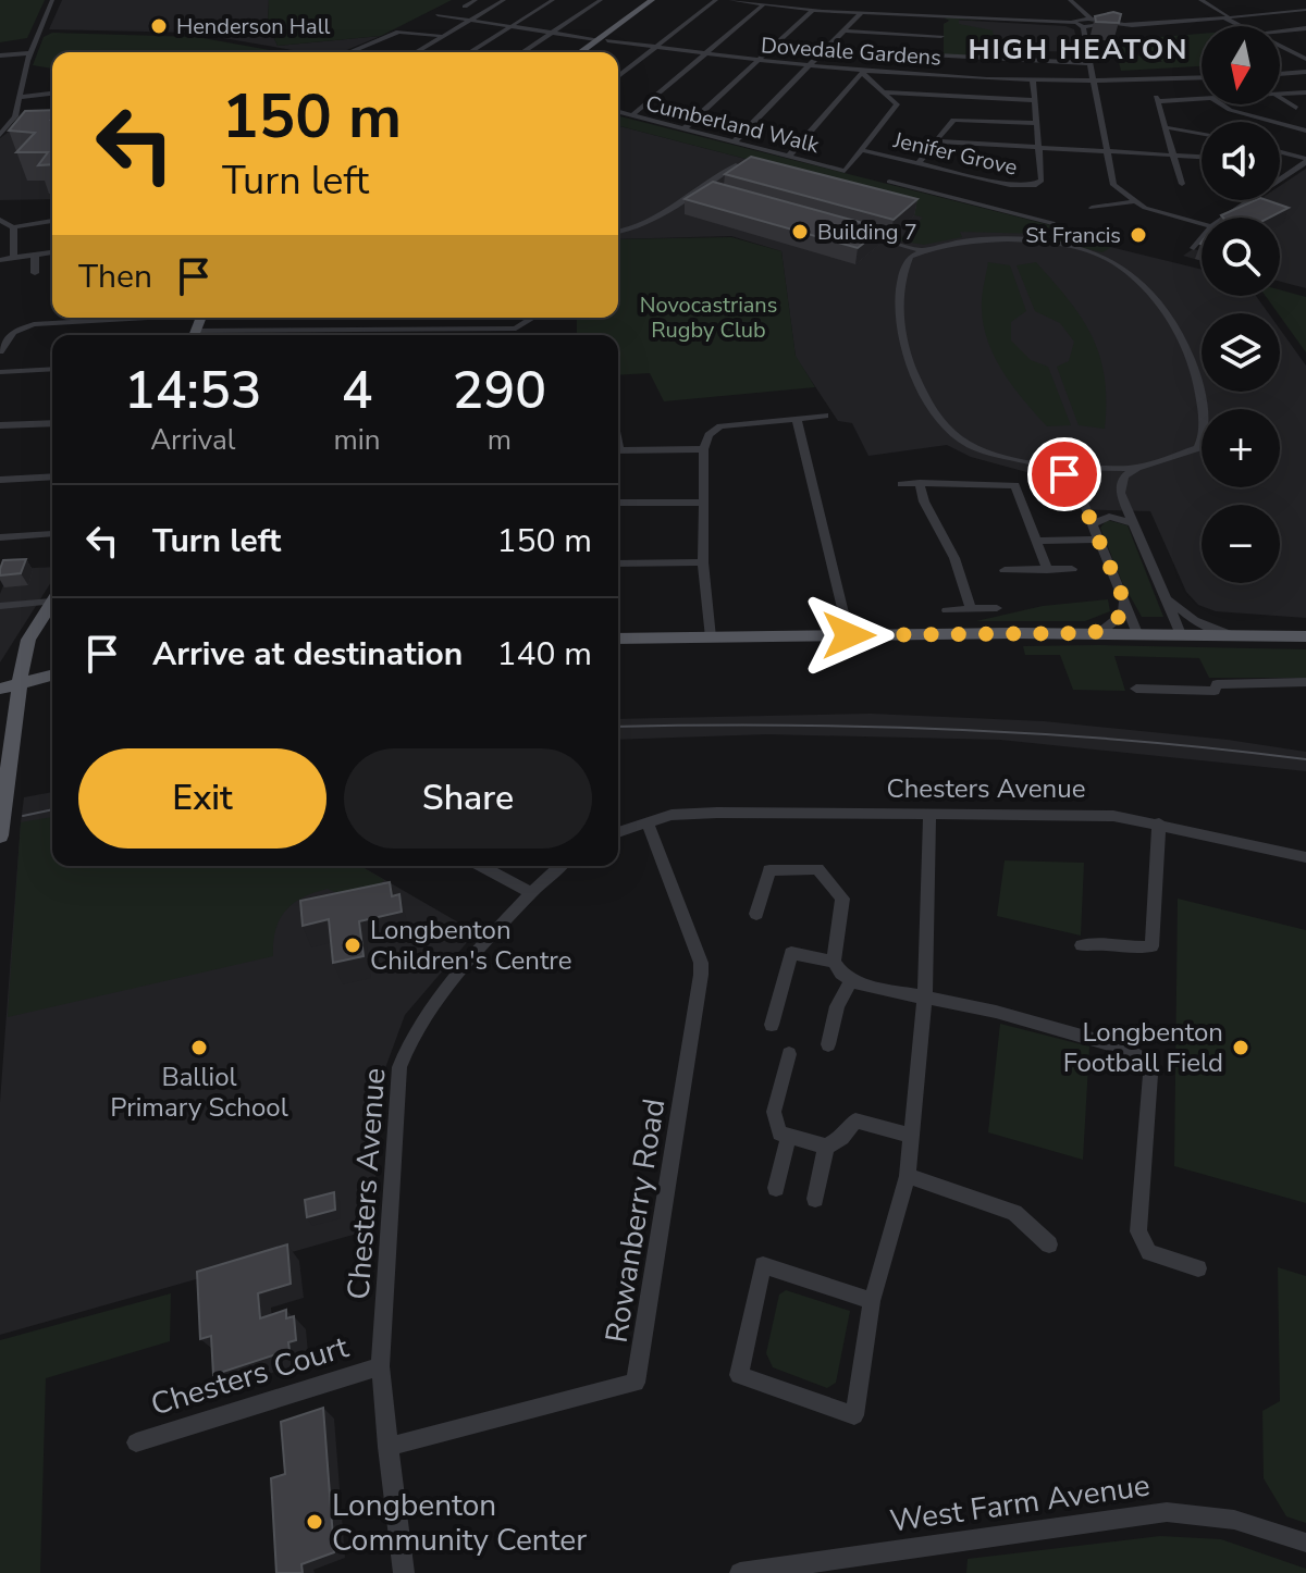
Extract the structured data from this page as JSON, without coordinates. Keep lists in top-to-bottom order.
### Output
{
  "streets": {
    "street": [
      "Dovedale Gardens",
      "Cumberland Walk",
      "Jenifer Grove",
      "Chesters Avenue",
      "Rowanberry Road",
      "Chesters Court",
      "West Farm Avenue"
    ]
  },
  "crossings": [
    ["Dovedale Gardens", "Jenifer Grove"],
    ["Cumberland Walk", "Jenifer Grove"],
    ["Chesters Avenue", "Rowanberry Road"],
    ["Chesters Avenue", "Chesters Court"]
  ],
  "districts": ["HIGH HEATON"],
  "parks": ["Novocastrians Rugby Club"],
  "places": [
    "Henderson Hall",
    "Building 7",
    "St Francis",
    "Longbenton Children's Centre",
    "Balliol Primary School",
    "Longbenton Football Field",
    "Longbenton Community Center"
  ],
  "north": "bottom",
  "page": {
    "map_buttons": ["+", "−"],
    "turn": ["150 m", "Turn left"],
    "then": "Then",
    "eta": [
      "14:53",
      "Arrival",
      "4",
      "min",
      "290",
      "m"
    ],
    "list": [
      {
        "name": "Turn left",
        "value": "150 m"
      },
      {
        "name": "Arrive at destination",
        "value": "140 m"
      }
    ],
    "buttons": ["Exit", "Share"]
  }
}
